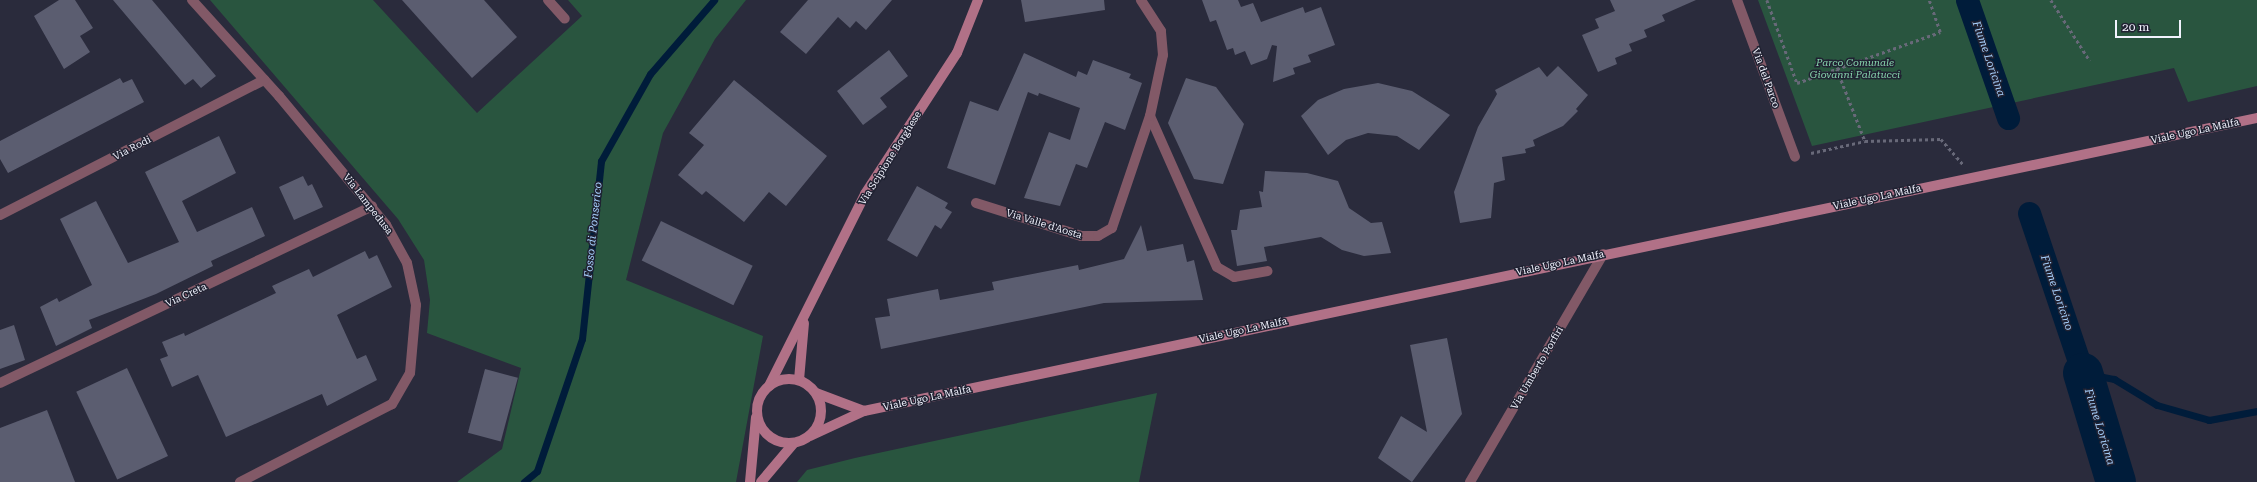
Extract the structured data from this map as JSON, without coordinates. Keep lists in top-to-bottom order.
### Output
{
  "streets": {
    "street": [
      "Via del Parco",
      "Viale Ugo La Malfa",
      "Via Rodi",
      "Via Scipione Borghese",
      "Via Lampedusa",
      "Via Valle d'Aosta",
      "Via Creta",
      "Via Umberto Porfiri"
    ]
  },
  "crossings": [
    ["Viale Ugo La Malfa", "Via Scipione Borghese"],
    ["Viale Ugo La Malfa", "Via Umberto Porfiri"],
    ["Via Rodi", "Via Lampedusa"],
    ["Via Lampedusa", "Via Creta"]
  ],
  "water": ["Fiume Loricina", "Fosso di Ponserico", "Fiume Loricino"],
  "parks": ["Parco Comunale Giovanni Palatucci"],
  "scale_bar": "20 m"
}
